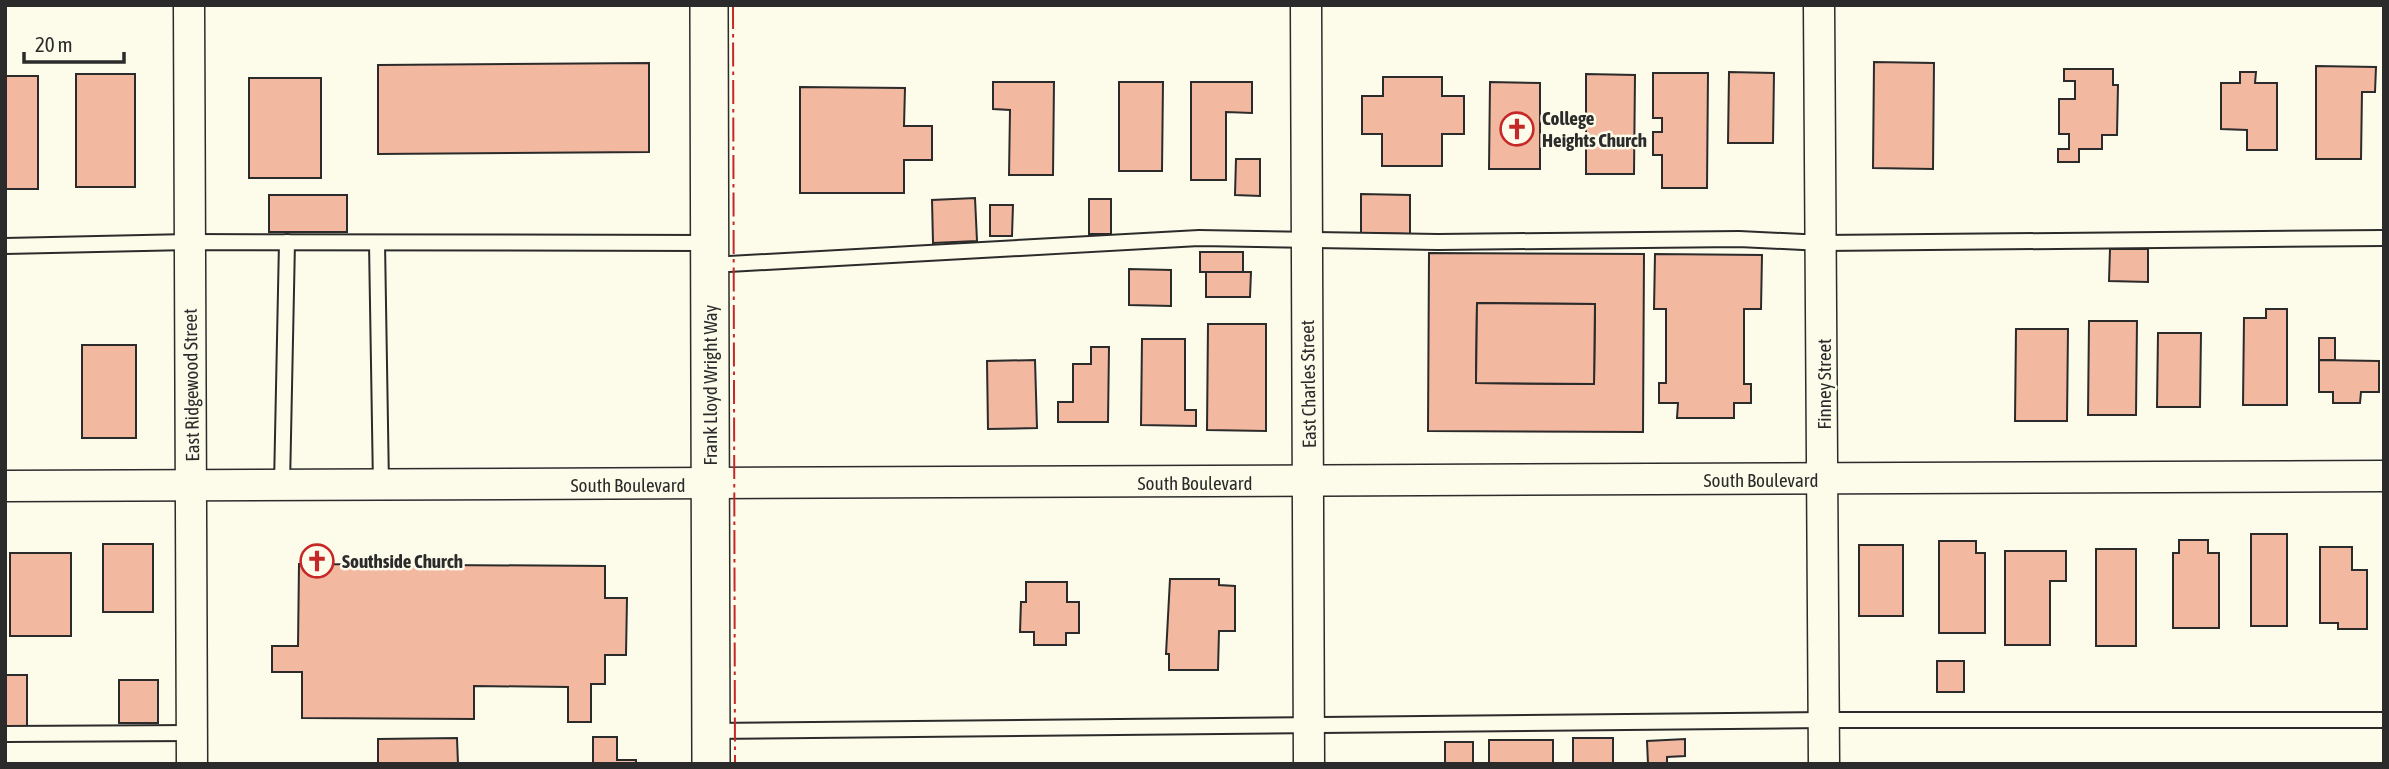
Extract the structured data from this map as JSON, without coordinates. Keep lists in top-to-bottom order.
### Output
{
  "streets": {
    "street": [
      "East Charles Street",
      "Finney Street",
      "East Ridgewood Street",
      "Frank Lloyd Wright Way",
      "South Boulevard"
    ]
  },
  "crossings": [
    ["East Charles Street", "South Boulevard"],
    ["Finney Street", "South Boulevard"],
    ["East Ridgewood Street", "South Boulevard"],
    ["Frank Lloyd Wright Way", "South Boulevard"]
  ],
  "places": {
    "church": ["College Heights Church", "Southside Church"]
  },
  "scale_bar": "20 m"
}
